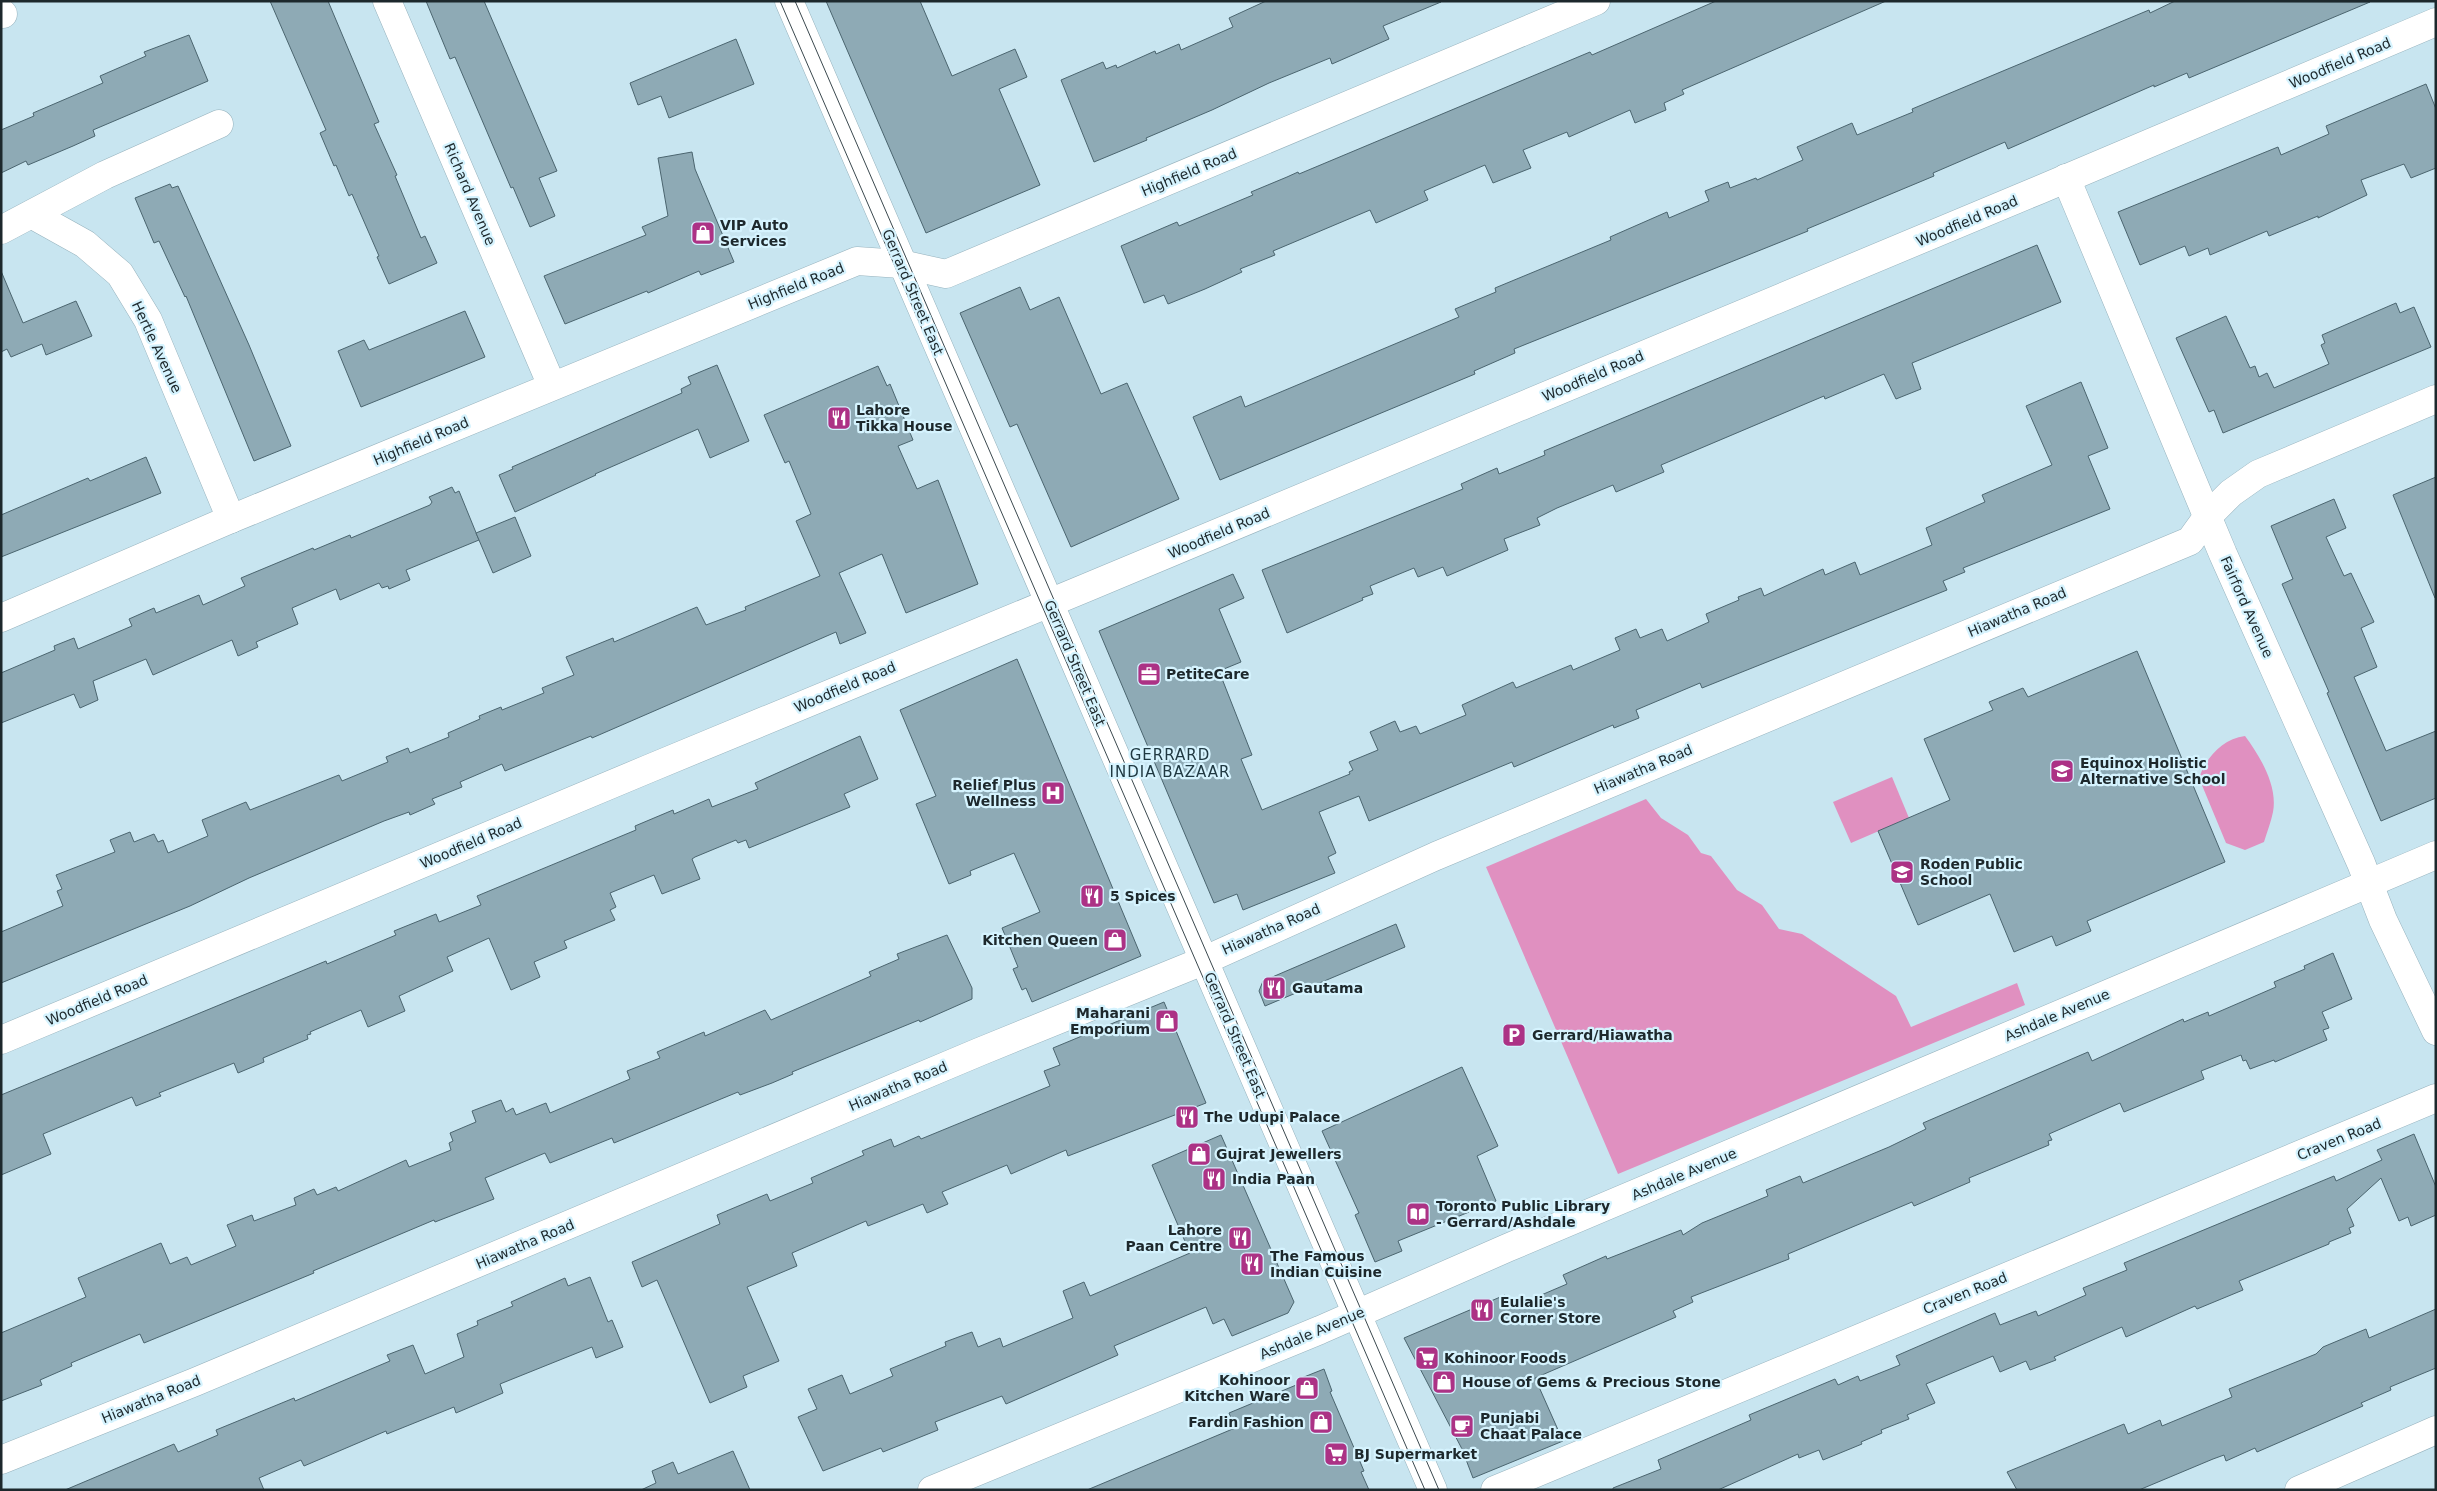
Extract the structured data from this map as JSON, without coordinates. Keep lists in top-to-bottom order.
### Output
{
  "streets": {
    "street": [
      "Woodfield Road",
      "Highfield Road",
      "Richard Avenue",
      "Gerrard Street East",
      "Hertle Avenue",
      "Fairford Avenue",
      "Hiawatha Road",
      "Ashdale Avenue",
      "Craven Road"
    ]
  },
  "crossings": [
    ["Woodfield Road", "Gerrard Street East"],
    ["Woodfield Road", "Fairford Avenue"],
    ["Highfield Road", "Richard Avenue"],
    ["Highfield Road", "Gerrard Street East"],
    ["Highfield Road", "Hertle Avenue"],
    ["Gerrard Street East", "Hiawatha Road"],
    ["Gerrard Street East", "Ashdale Avenue"],
    ["Fairford Avenue", "Hiawatha Road"],
    ["Fairford Avenue", "Ashdale Avenue"]
  ],
  "districts": ["GERRARD INDIA BAZAAR"],
  "places": {
    "shop": [
      "VIP Auto Services",
      "Kitchen Queen",
      "Maharani Emporium",
      "Gujrat Jewellers",
      "House of Gems & Precious Stone",
      "Kohinoor Kitchen Ware",
      "Fardin Fashion"
    ],
    "restaurant": [
      "Lahore Tikka House",
      "5 Spices",
      "Gautama",
      "The Udupi Palace",
      "India Paan",
      "Lahore Paan Centre",
      "The Famous Indian Cuisine",
      "Eulalie's Corner Store"
    ],
    "office": ["PetiteCare"],
    "school or university": ["Equinox Holistic Alternative School", "Roden Public School"],
    "hospital": ["Relief Plus Wellness"],
    "parking": ["Gerrard/Hiawatha"],
    "library": ["Toronto Public Library - Gerrard/Ashdale"],
    "supermarket": ["Kohinoor Foods", "BJ Supermarket"],
    "cafe": ["Punjabi Chaat Palace"]
  }
}
